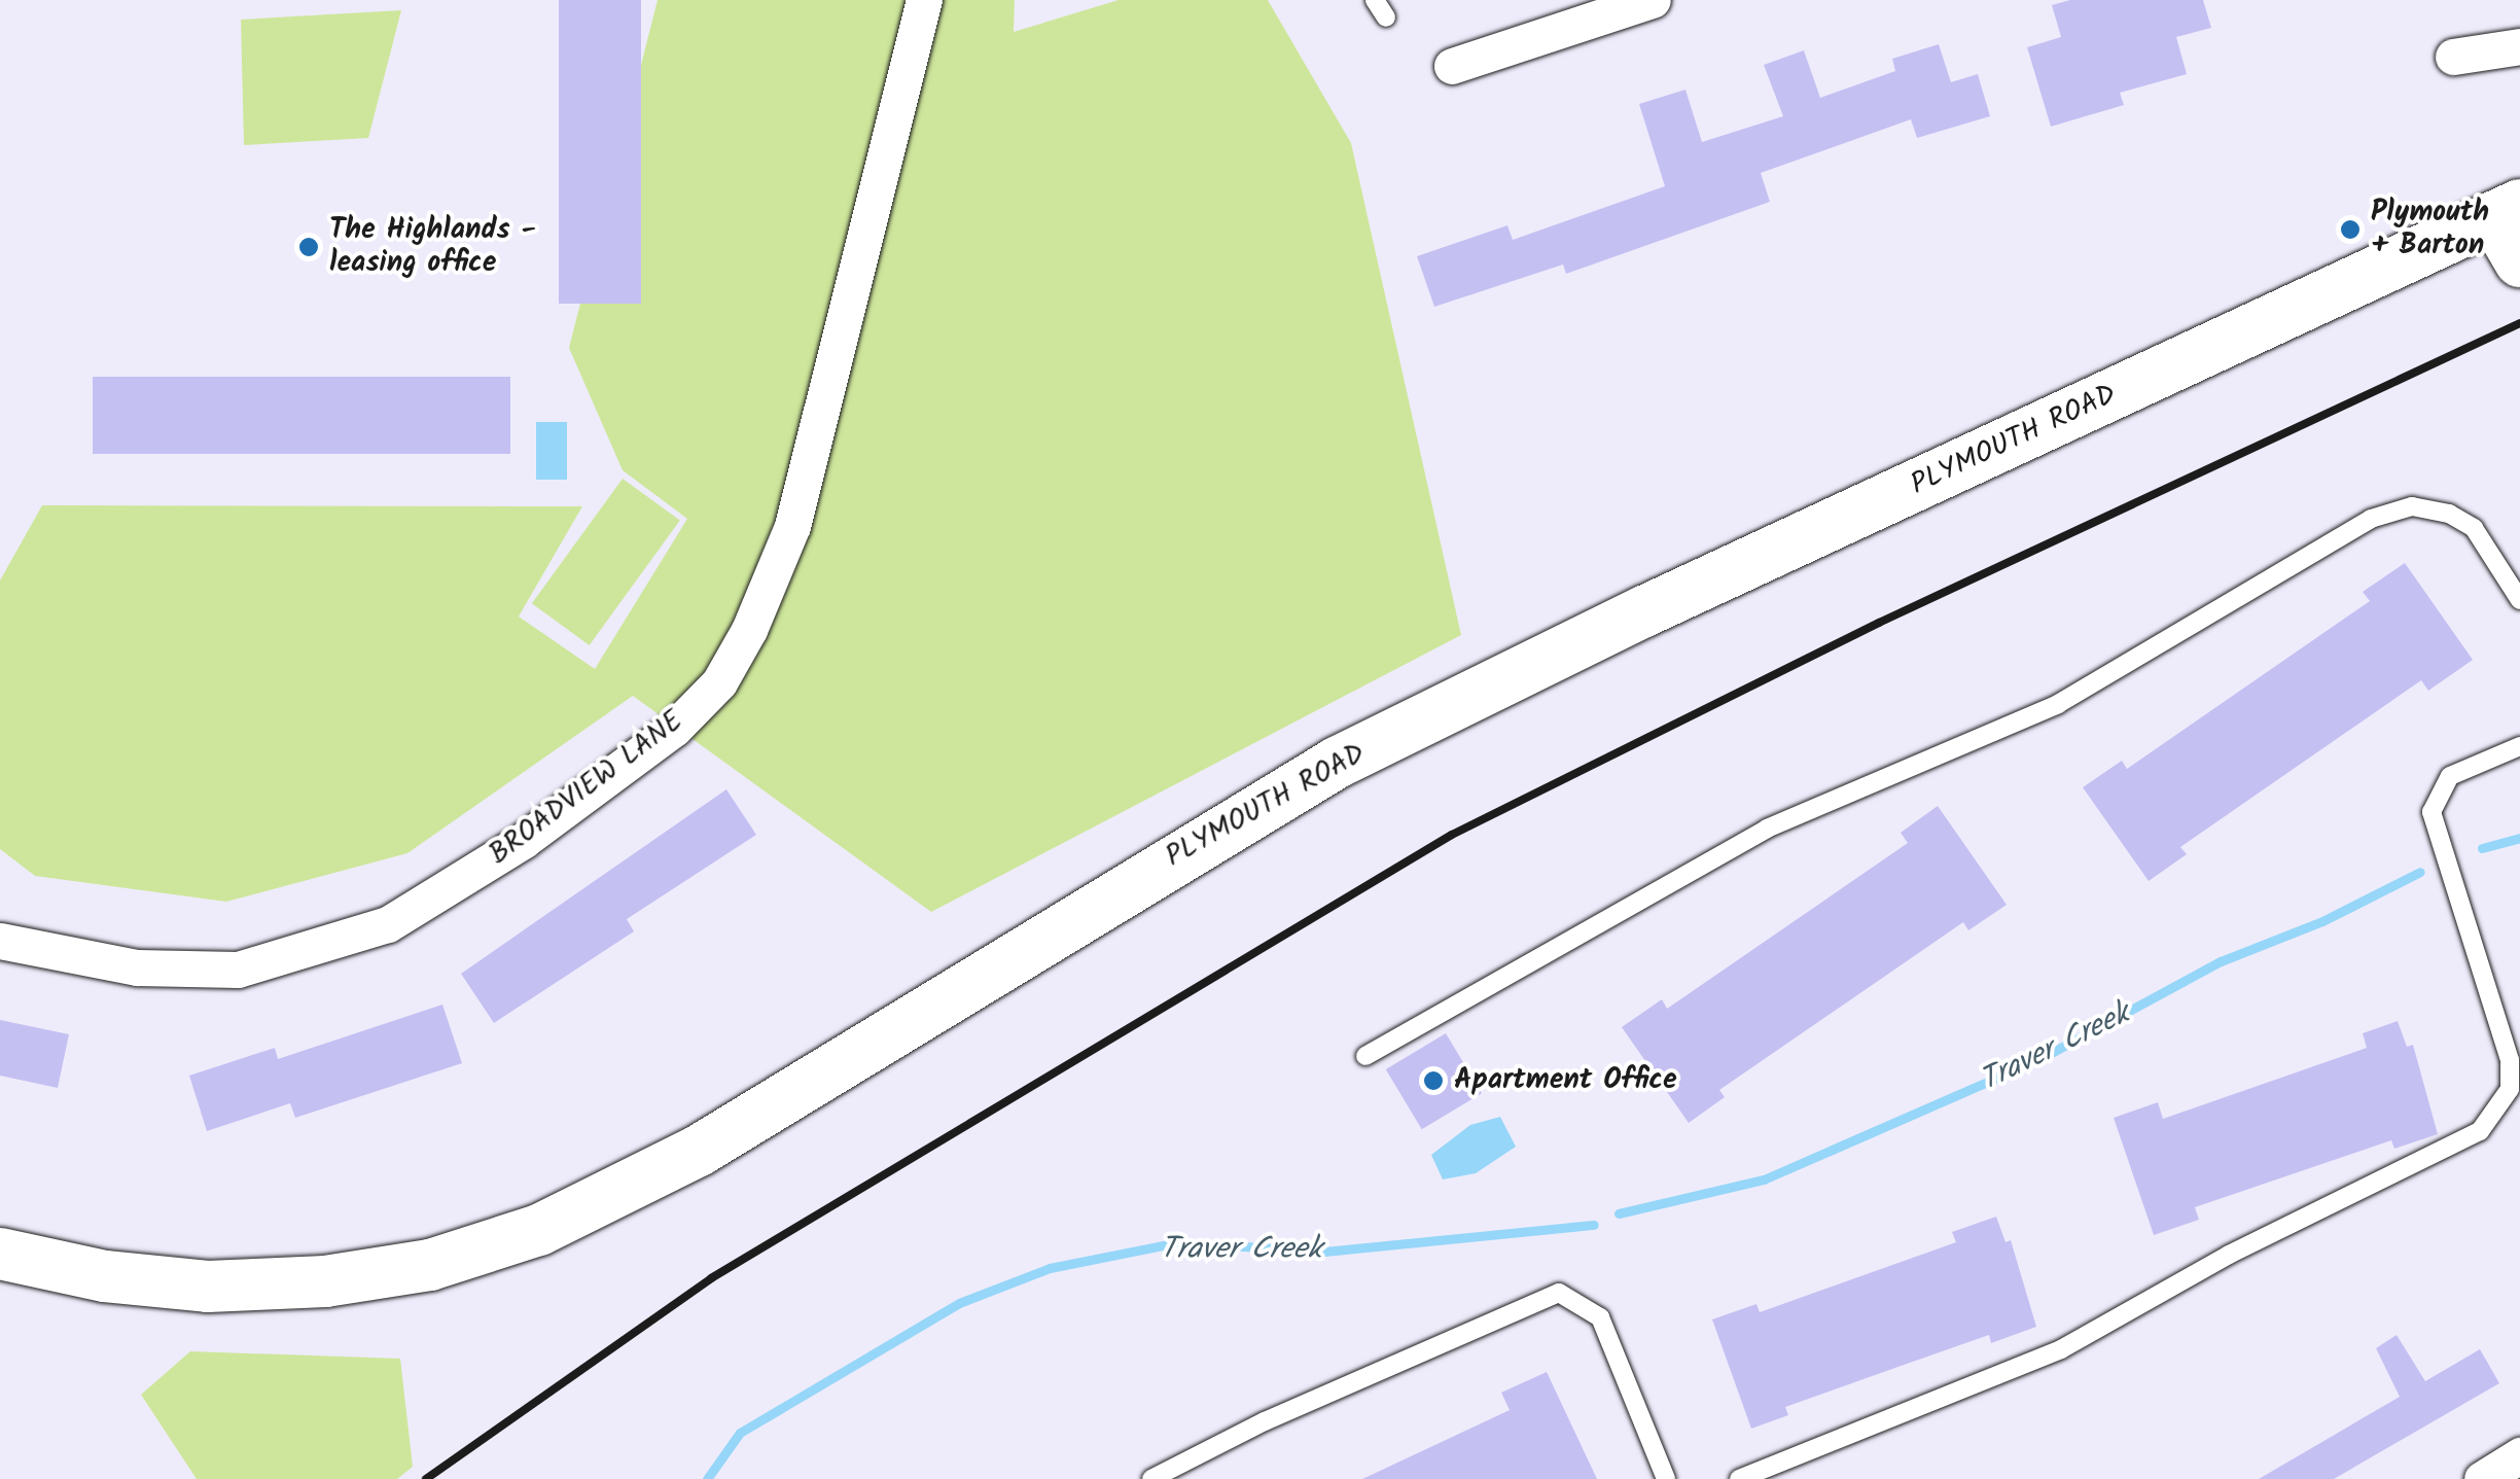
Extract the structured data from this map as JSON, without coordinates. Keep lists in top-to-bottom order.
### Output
{
  "streets": {
    "main road": ["PLYMOUTH ROAD"],
    "street": ["BROADVIEW LANE"]
  },
  "water": ["Traver Creek"],
  "places": ["Plymouth + Barton", "The Highlands - leasing office", "Apartment Office"]
}
